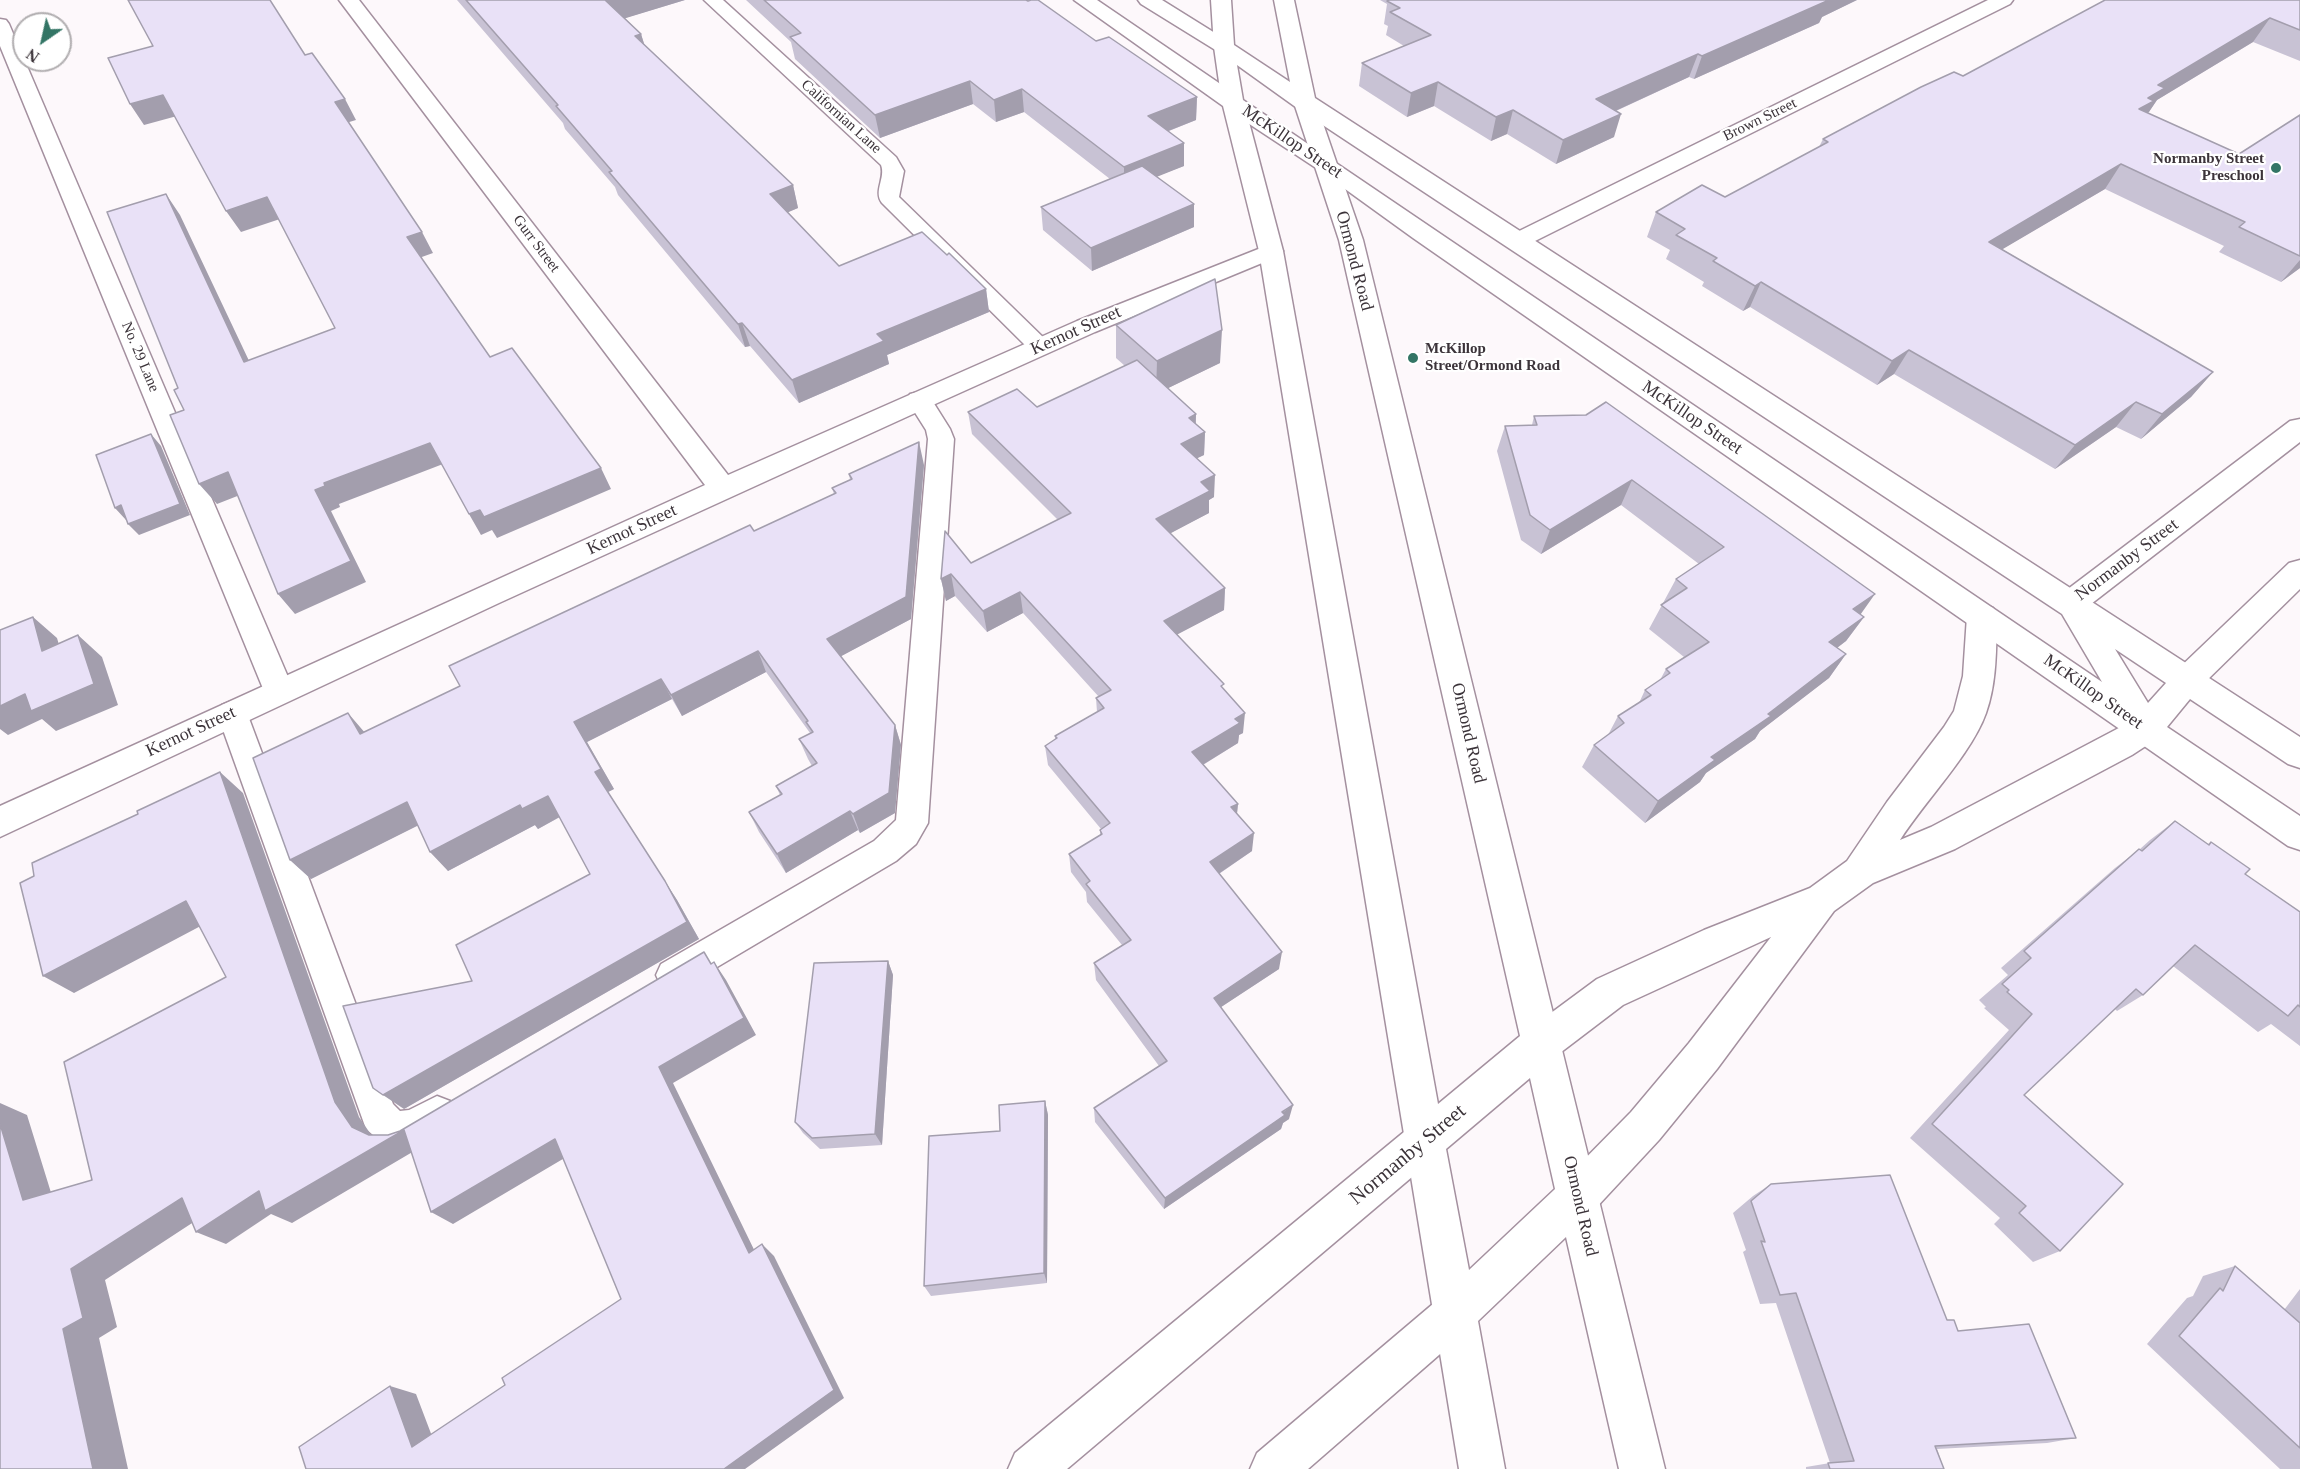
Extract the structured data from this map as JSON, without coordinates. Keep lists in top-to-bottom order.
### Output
{
  "streets": {
    "main road": [
      "Brown Street",
      "McKillop Street",
      "Gurr Street",
      "Ormond Road",
      "Kernot Street",
      "Normanby Street"
    ],
    "lane": ["Californian Lane", "No. 29 Lane"]
  },
  "crossings": [
    ["Californian Lane", "Kernot Street"],
    ["McKillop Street", "Ormond Road"],
    ["McKillop Street", "Normanby Street"],
    ["Gurr Street", "Kernot Street"],
    ["Ormond Road", "Normanby Street"],
    ["Kernot Street", "No. 29 Lane"]
  ],
  "places": ["Normanby Street Preschool", "McKillop Street/Ormond Road"],
  "north": "bottom left"
}
